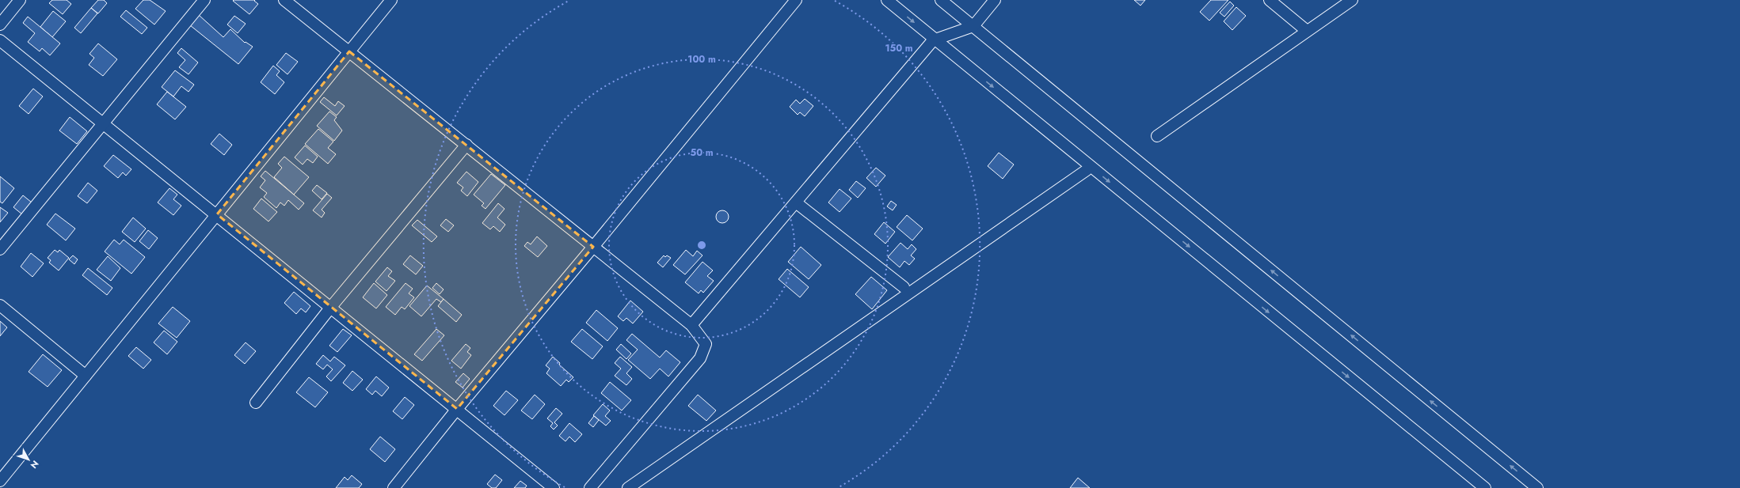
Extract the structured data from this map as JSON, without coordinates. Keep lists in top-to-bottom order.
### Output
{
  "north": "bottom right",
  "rings": ["150 m", "100 m", "50 m"]
}
